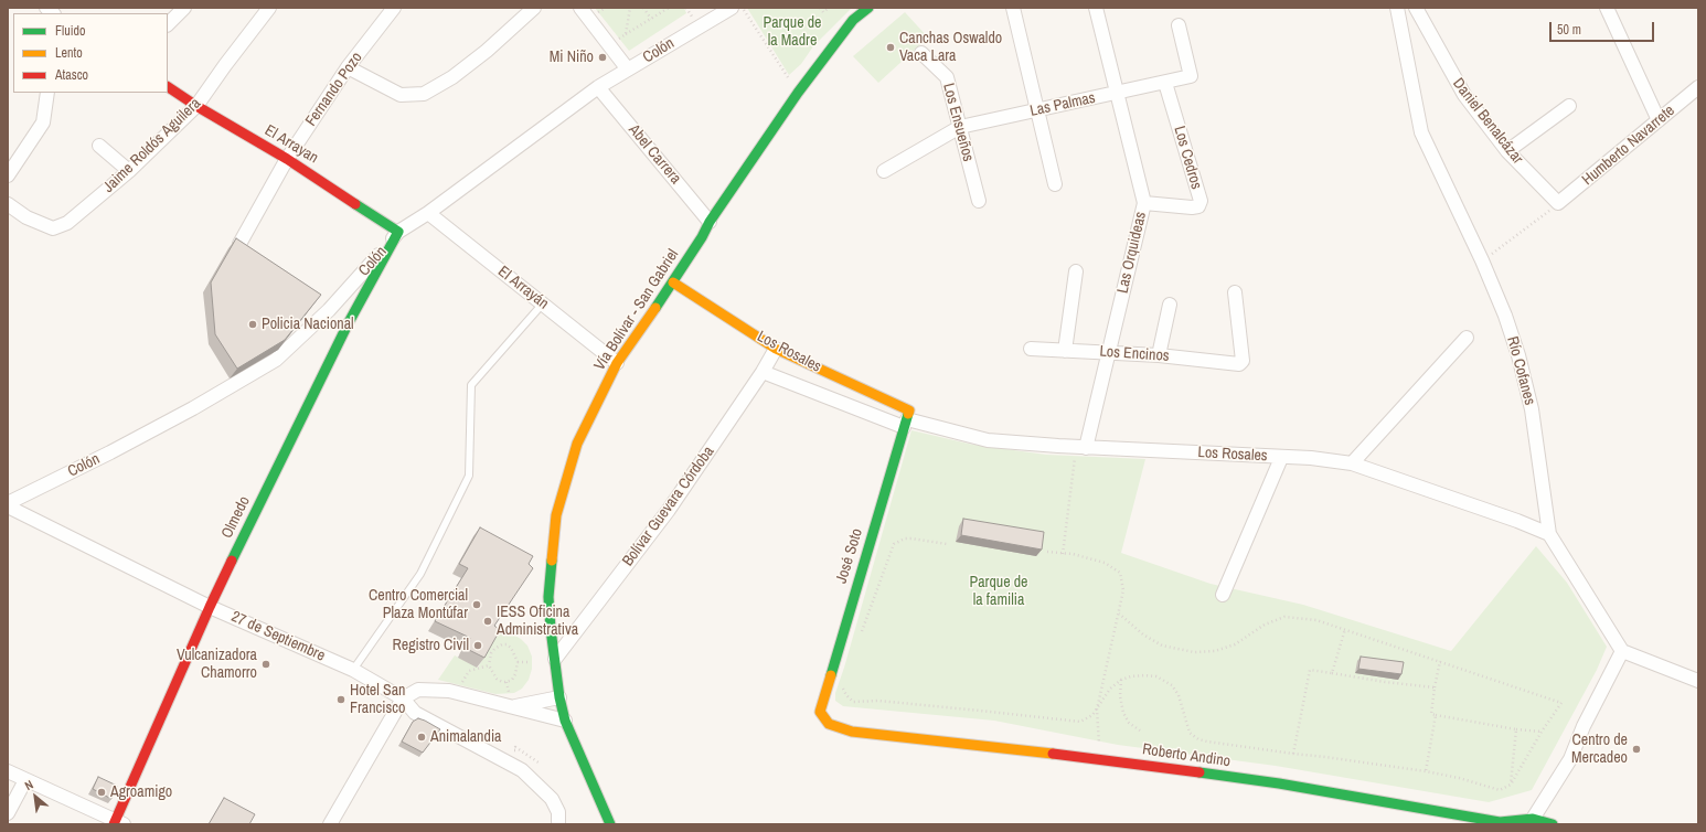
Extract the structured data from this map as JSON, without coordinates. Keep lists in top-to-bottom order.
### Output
{
  "streets": {
    "main road": [
      "El Arrayan",
      "Vía Bolívar - San Gabriel",
      "Los Rosales",
      "Olmedo",
      "José Soto",
      "Roberto Andino"
    ],
    "street": [
      "Colón",
      "Fernando Pozo",
      "Las Palmas",
      "Daniel Benalcázar",
      "Los Ensueños",
      "Jaime Roldós Aguilera",
      "Humberto Navarrete",
      "Abel Carrera",
      "Los Cedros",
      "Las Orquideas",
      "El Arrayán",
      "Los Encinos",
      "Río Cofanes",
      "Bolívar Guevara Córdoba",
      "27 de Septiembre"
    ]
  },
  "crossings": [
    ["Colón", "El Arrayan"],
    ["Colón", "Abel Carrera"],
    ["Colón", "El Arrayán"],
    ["Colón", "Olmedo"],
    ["Colón", "27 de Septiembre"],
    ["Fernando Pozo", "El Arrayan"],
    ["Las Palmas", "Los Ensueños"],
    ["Las Palmas", "Los Cedros"],
    ["Las Palmas", "Las Orquideas"],
    ["Daniel Benalcázar", "Humberto Navarrete"],
    ["El Arrayan", "Jaime Roldós Aguilera"],
    ["El Arrayan", "Olmedo"],
    ["Abel Carrera", "Vía Bolívar - San Gabriel"],
    ["Los Cedros", "Las Orquideas"],
    ["Las Orquideas", "Los Rosales"],
    ["Las Orquideas", "Los Encinos"],
    ["El Arrayán", "Vía Bolívar - San Gabriel"],
    ["Vía Bolívar - San Gabriel", "Los Rosales"],
    ["Vía Bolívar - San Gabriel", "Bolívar Guevara Córdoba"],
    ["Los Rosales", "Río Cofanes"],
    ["Los Rosales", "Bolívar Guevara Córdoba"],
    ["Los Rosales", "José Soto"],
    ["Olmedo", "27 de Septiembre"],
    ["José Soto", "Roberto Andino"]
  ],
  "parks": ["Parque de la Madre", "Parque de la familia"],
  "places": [
    "Canchas Oswaldo Vaca Lara",
    "Mi Niño",
    "Policia Nacional",
    "Centro Comercial Plaza Montúfar",
    "IESS Oficina Administrativa",
    "Registro Civil",
    "Vulcanizadora Chamorro",
    "Hotel San Francisco",
    "Animalandia",
    "Centro de Mercadeo",
    "Agroamigo"
  ],
  "legend": ["Fluido", "Lento", "Atasco"],
  "scale_bar": "50 m",
  "north": "top left"
}
